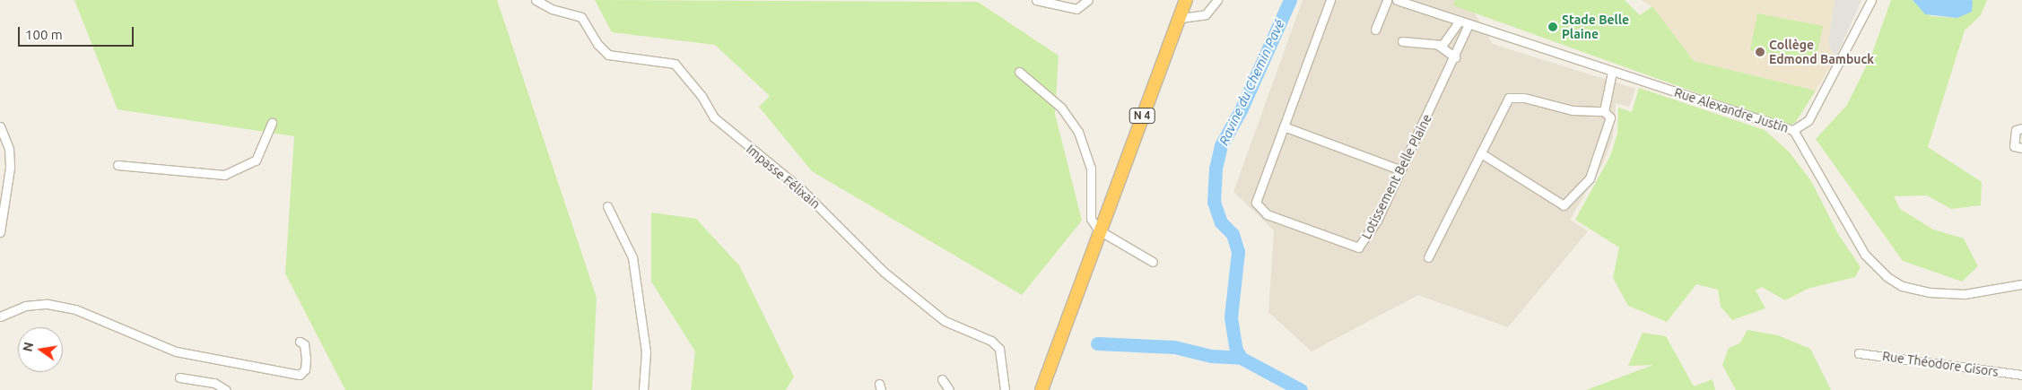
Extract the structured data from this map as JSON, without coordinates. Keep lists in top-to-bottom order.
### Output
{
  "streets": {
    "highway": ["N 4"],
    "street": [
      "Rue Alexandre Justin",
      "Impasse Félixain",
      "Lotissement Belle Plaine",
      "Rue Théodore Gisors"
    ]
  },
  "crossings": [
    ["Rue Alexandre Justin", "Lotissement Belle Plaine"]
  ],
  "water": ["Ravine du Chemin Pavé"],
  "places": ["Stade Belle Plaine", "Collège Edmond Bambuck"],
  "scale_bar": "100 m",
  "north": "left"
}
